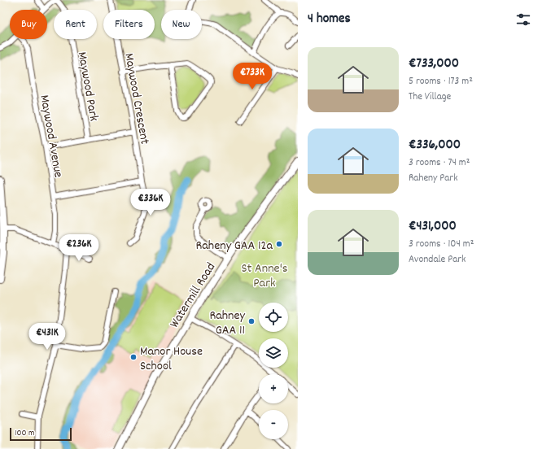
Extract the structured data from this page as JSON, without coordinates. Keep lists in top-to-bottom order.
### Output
{
  "streets": {
    "main road": ["Watermill Road"],
    "street": ["Maywood Park", "Maywood Crescent", "Maywood Avenue"]
  },
  "parks": ["St Anne's Park"],
  "places": ["Raheny GAA 12a", "Rahney GAA 11", "Manor House School"],
  "scale_bar": "100 m",
  "page": {
    "heading": "4 homes",
    "chip": [
      "Buy",
      "Rent",
      "Filters",
      "New"
    ],
    "list": [
      {
        "name": "€733,000",
        "note": "5 rooms · 173 m² · The Village"
      },
      {
        "name": "€336,000",
        "note": "3 rooms · 74 m² · Raheny Park"
      },
      {
        "name": "€431,000",
        "note": "3 rooms · 104 m² · Avondale Park"
      }
    ],
    "price": [
      "€733K",
      "€336K",
      "€236K",
      "€431K"
    ],
    "map_buttons": ["+", "−"],
    "scale": "100 m"
  }
}
